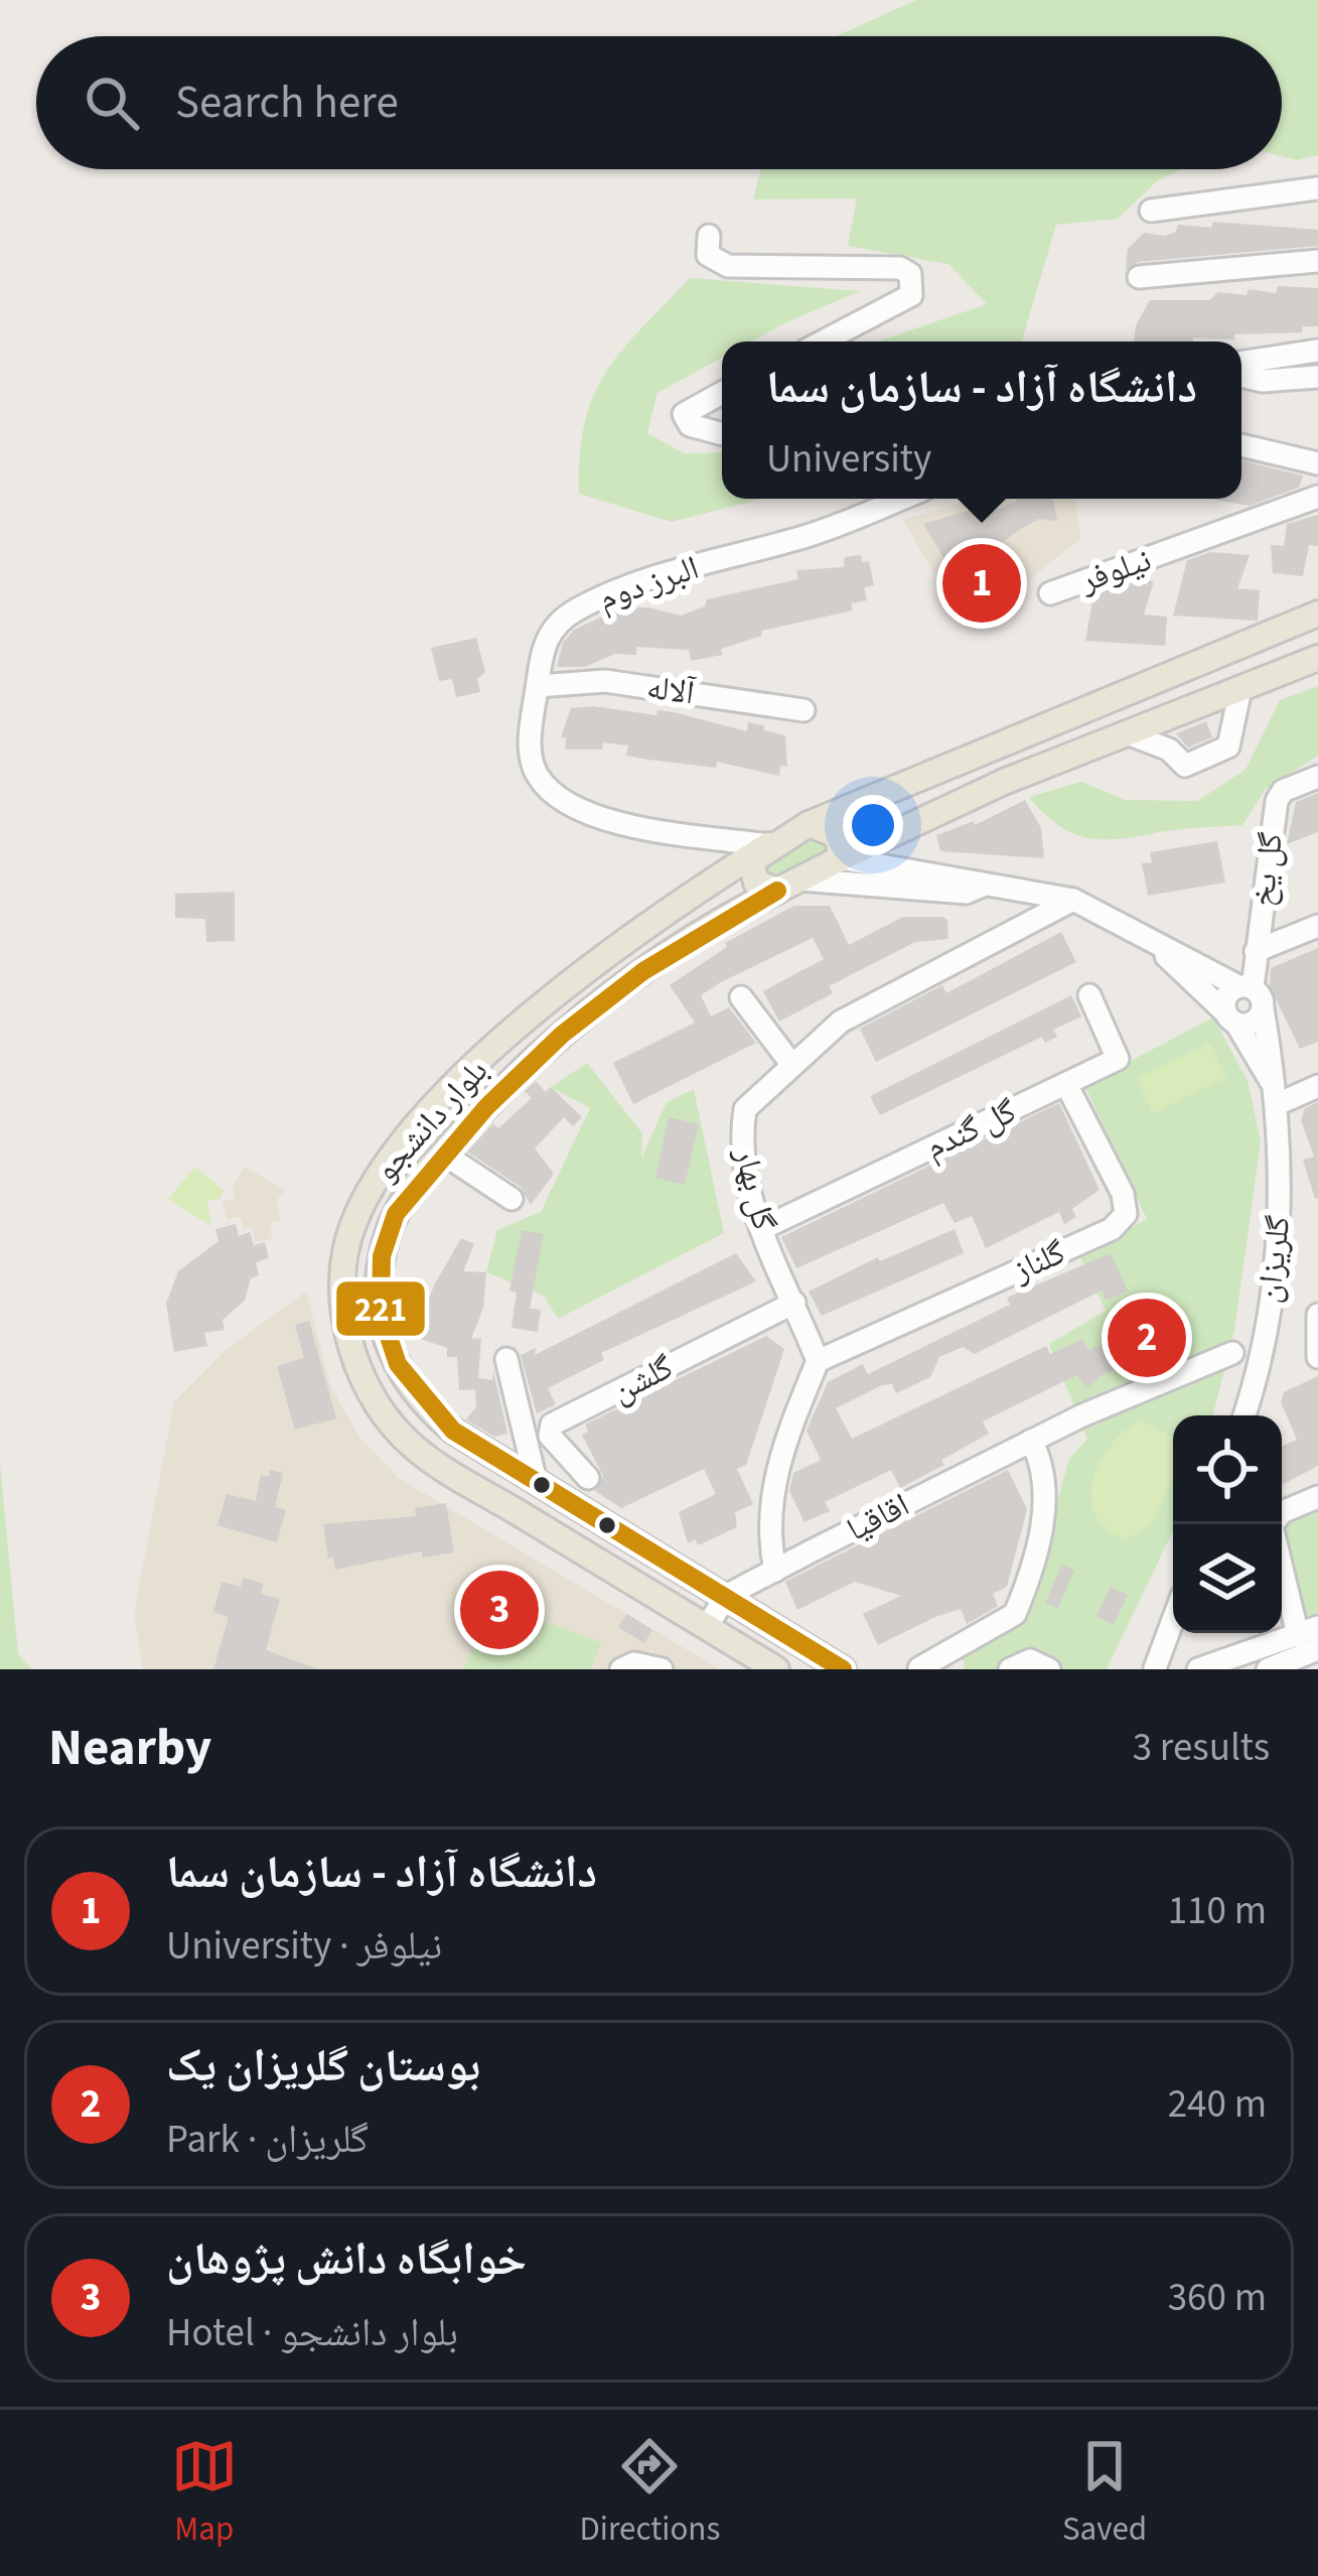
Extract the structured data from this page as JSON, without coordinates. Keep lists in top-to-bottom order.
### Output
{
  "streets": {
    "main road": ["بلوار دانشجو"],
    "street": [
      "نیلوفر",
      "البرز دوم",
      "آلاله",
      "گل یخ",
      "گل گندم",
      "گل بهار",
      "گلریزان",
      "گلناز",
      "گلشن",
      "اقاقیا"
    ]
  },
  "crossings": [
    ["البرز دوم", "آلاله"],
    ["البرز دوم", "بلوار دانشجو"],
    ["گل یخ", "گلریزان"],
    ["بلوار دانشجو", "گلریزان"],
    ["بلوار دانشجو", "اقاقیا"],
    ["گل گندم", "گل بهار"],
    ["گل گندم", "گلناز"],
    ["گل بهار", "گلریزان"],
    ["گل بهار", "گلناز"],
    ["گل بهار", "گلشن"]
  ],
  "lines": ["transit line 221"],
  "page": {
    "search": "Search here",
    "popup": ["دانشگاه آزاد - سازمان سما", "University"],
    "pins": ["1", "2", "3"],
    "heading": ["Nearby", "3 results"],
    "list": [
      {
        "mark": "1",
        "name": "دانشگاه آزاد - سازمان سما",
        "note": "University · نیلوفر",
        "value": "110 m"
      },
      {
        "mark": "2",
        "name": "بوستان گلریزان یک",
        "note": "Park · گلریزان",
        "value": "240 m"
      },
      {
        "mark": "3",
        "name": "خوابگاه دانش پژوهان",
        "note": "Hotel · بلوار دانشجو",
        "value": "360 m"
      }
    ],
    "nav": ["Map", "Directions", "Saved"]
  }
}
